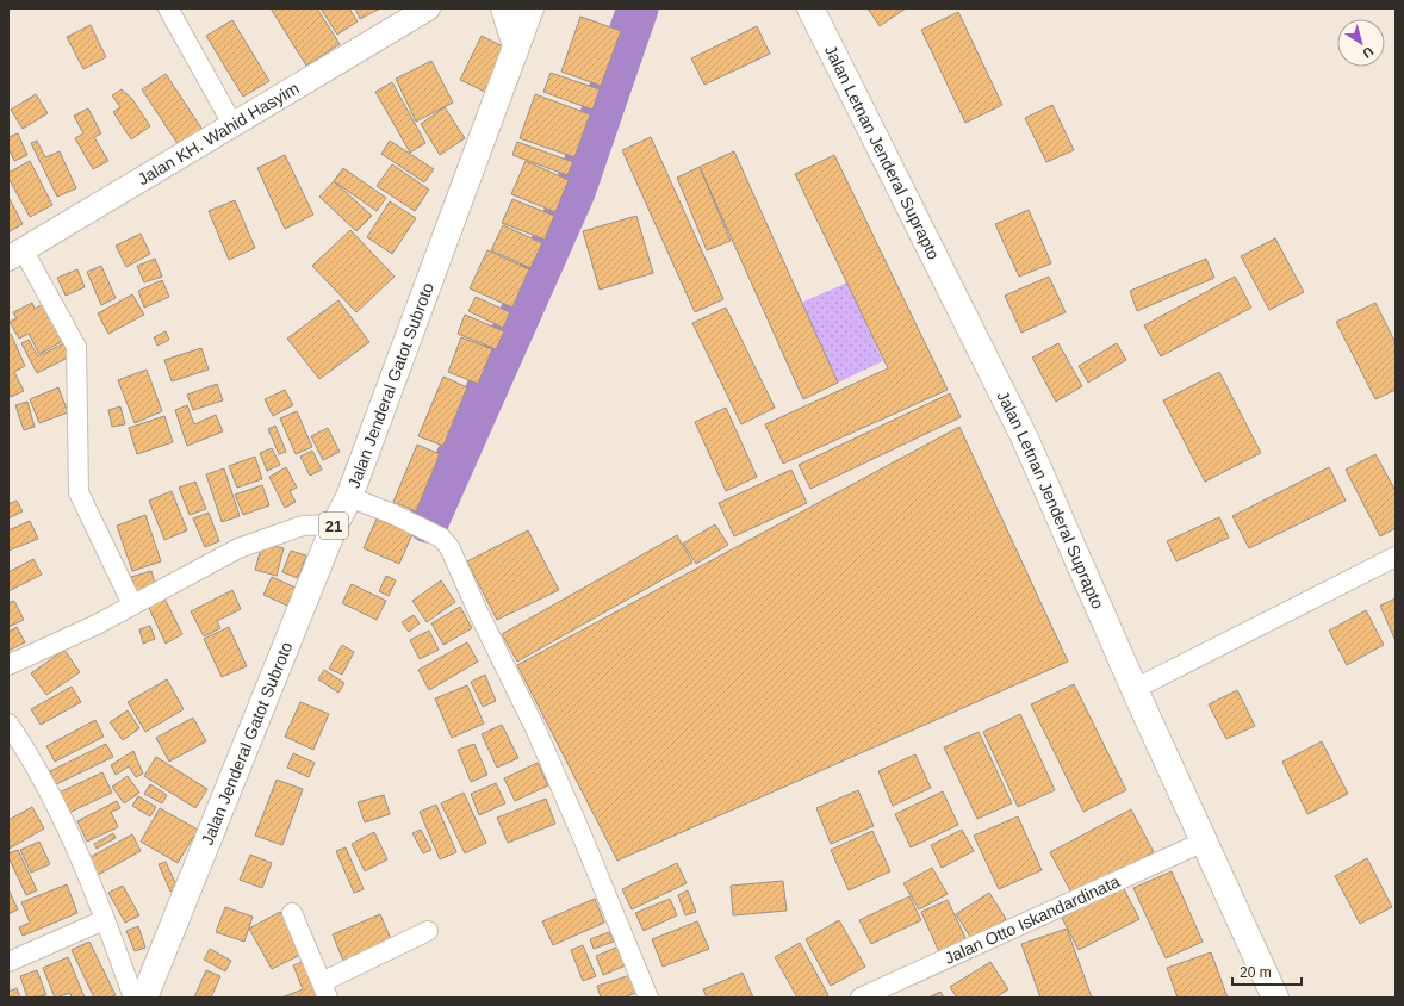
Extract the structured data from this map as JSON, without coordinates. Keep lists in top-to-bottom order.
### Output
{
  "streets": {
    "main road": ["Jalan Letnan Jenderal Suprapto", "Jalan Jenderal Gatot Subroto", "21"],
    "street": ["Jalan KH. Wahid Hasyim", "Jalan Otto Iskandardinata"]
  },
  "crossings": [
    ["Jalan Letnan Jenderal Suprapto", "Jalan Otto Iskandardinata"]
  ],
  "scale_bar": "20 m",
  "north": "bottom right"
}
